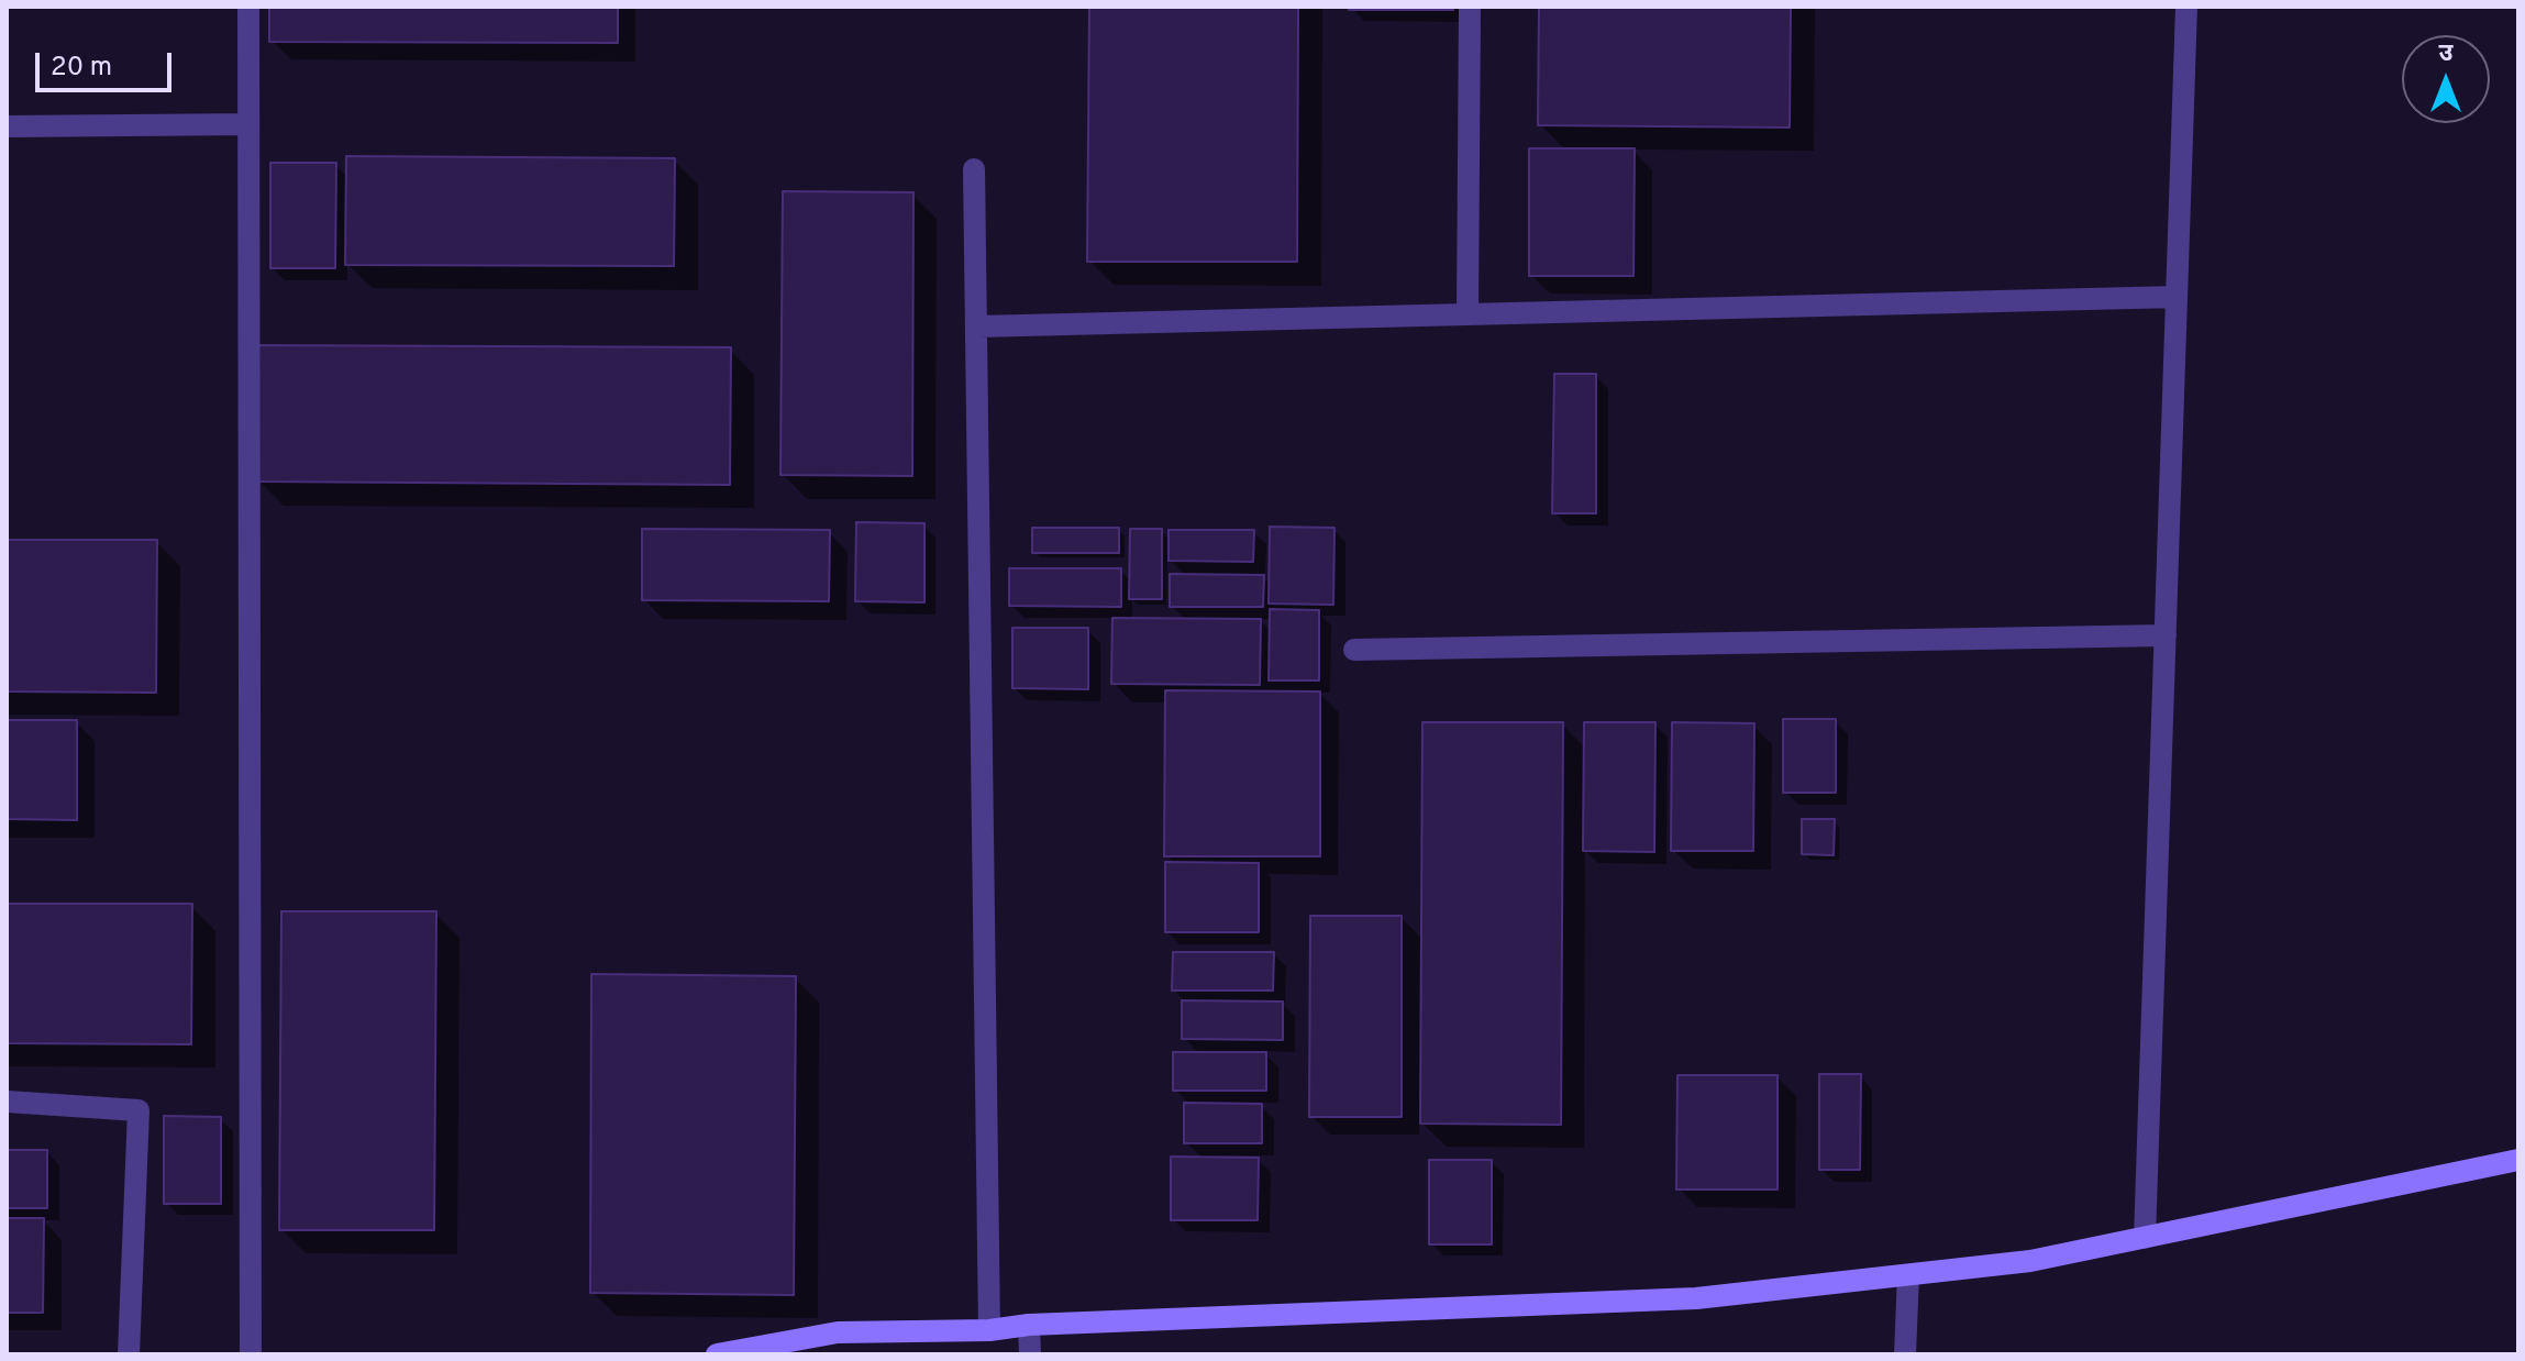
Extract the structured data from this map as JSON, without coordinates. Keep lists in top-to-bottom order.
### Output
{
  "scale_bar": "20 m",
  "north": "top"
}
